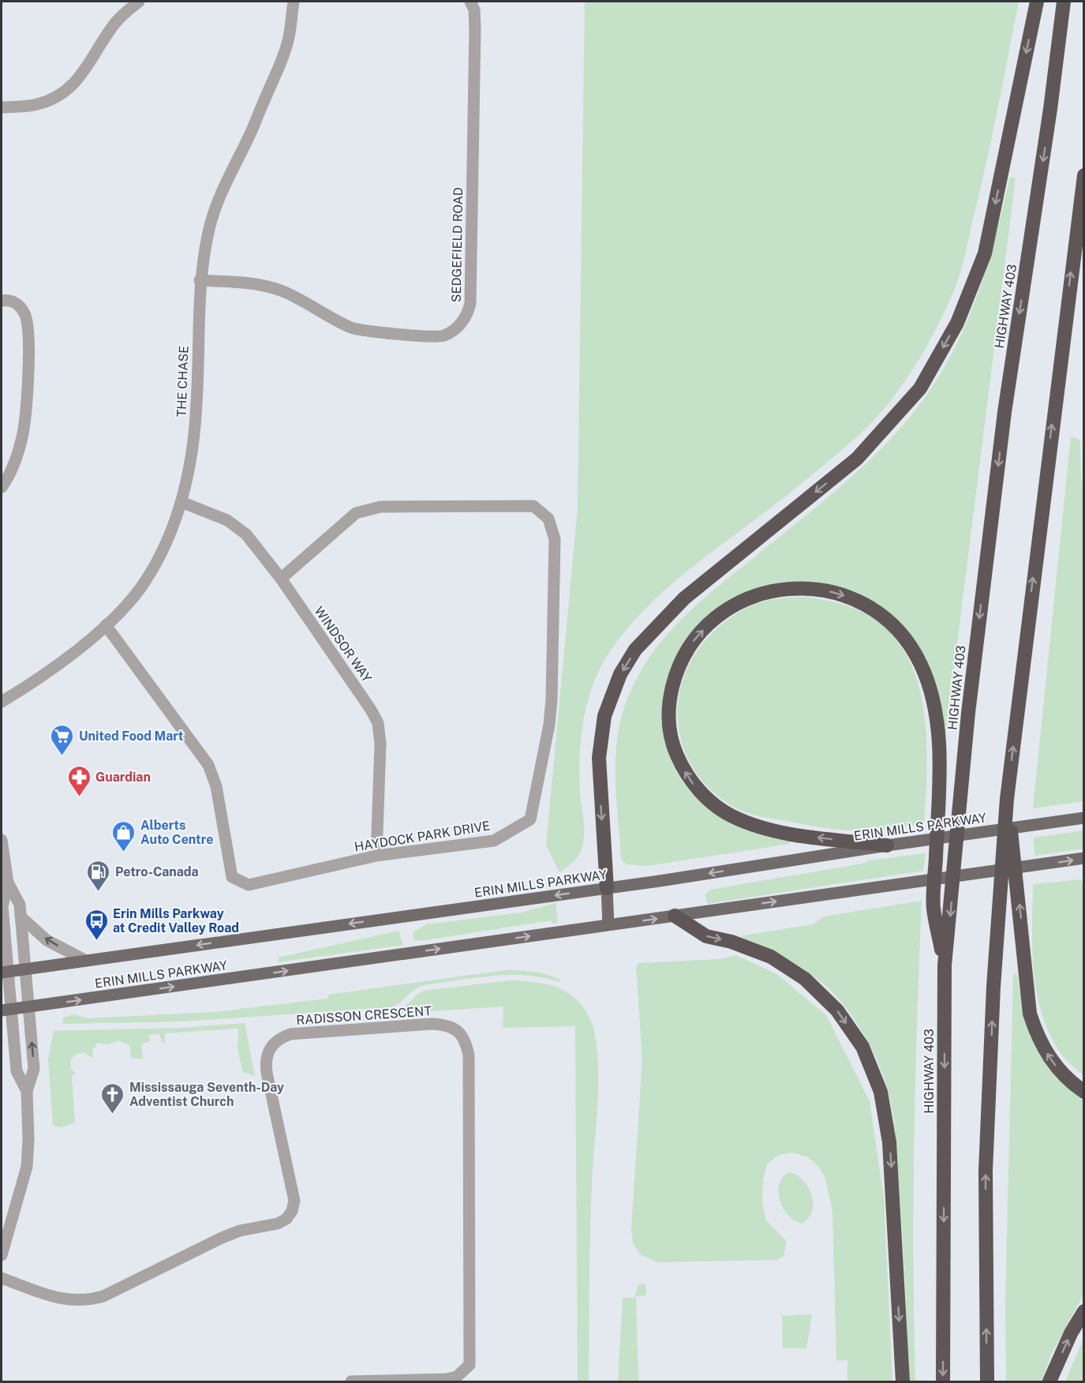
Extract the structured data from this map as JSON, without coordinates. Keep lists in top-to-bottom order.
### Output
{
  "streets": {
    "highway": ["HIGHWAY 403"],
    "main road": ["ERIN MILLS PARKWAY"],
    "street": [
      "SEDGEFIELD ROAD",
      "THE CHASE",
      "WINDSOR WAY",
      "HAYDOCK PARK DRIVE",
      "RADISSON CRESCENT"
    ]
  },
  "crossings": [
    ["SEDGEFIELD ROAD", "THE CHASE"],
    ["THE CHASE", "WINDSOR WAY"],
    ["THE CHASE", "HAYDOCK PARK DRIVE"],
    ["WINDSOR WAY", "HAYDOCK PARK DRIVE"]
  ],
  "places": {
    "supermarket": ["United Food Mart"],
    "pharmacy": ["Guardian"],
    "shop": ["Alberts Auto Centre"],
    "fuel station": ["Petro-Canada"],
    "bus stop": ["Erin Mills Parkway at Credit Valley Road"],
    "church": ["Mississauga Seventh-Day Adventist Church"]
  }
}
